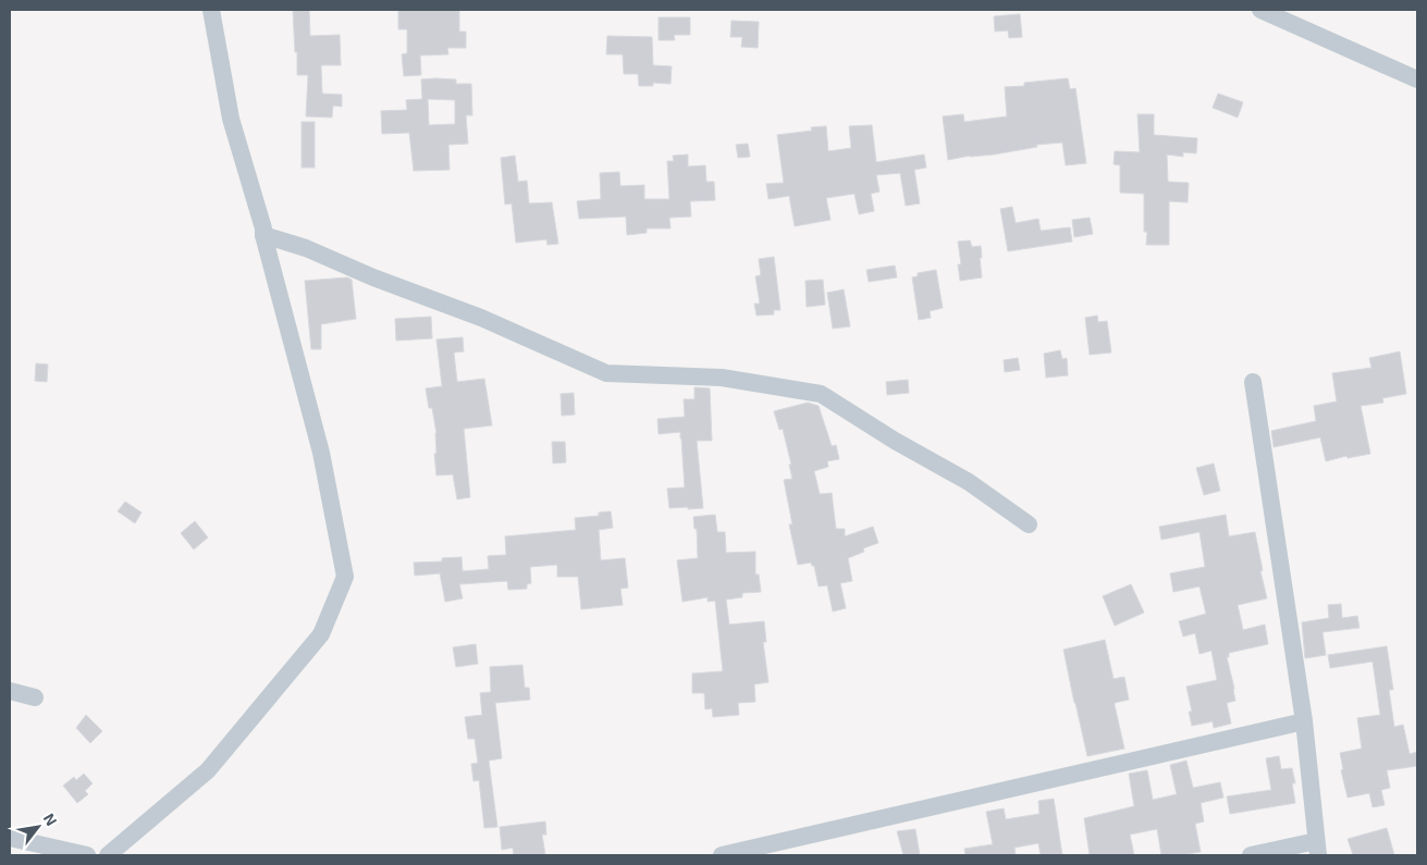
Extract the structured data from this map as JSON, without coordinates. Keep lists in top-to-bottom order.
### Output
{
  "north": "top right"
}
